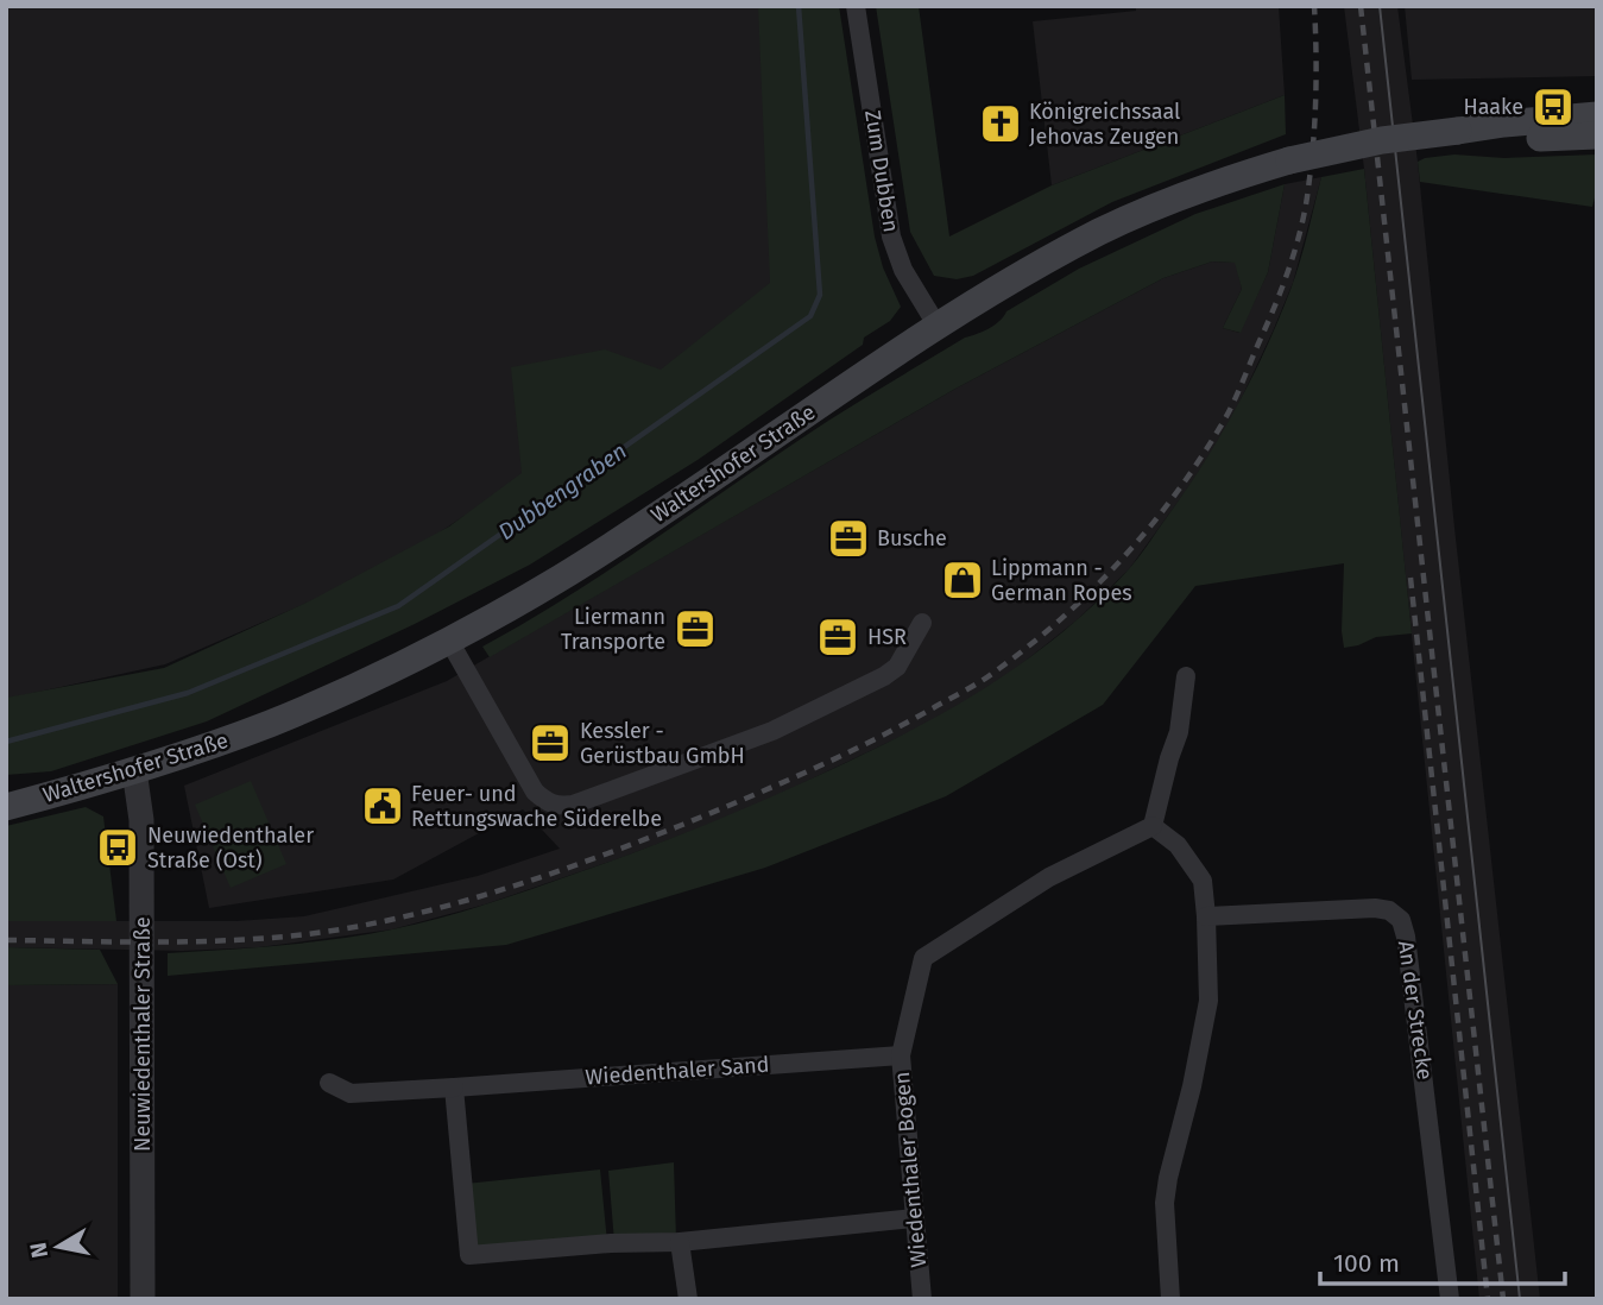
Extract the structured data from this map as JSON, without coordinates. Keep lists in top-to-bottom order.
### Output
{
  "streets": {
    "main road": ["Waltershofer Straße"],
    "street": [
      "Zum Dubben",
      "An der Strecke",
      "Neuwiedenthaler Straße",
      "Wiedenthaler Sand",
      "Wiedenthaler Bogen"
    ]
  },
  "crossings": [
    ["Zum Dubben", "Waltershofer Straße"],
    ["Waltershofer Straße", "Neuwiedenthaler Straße"],
    ["Wiedenthaler Sand", "Wiedenthaler Bogen"]
  ],
  "water": ["Dubbengraben"],
  "places": {
    "bus stop": ["Haake", "Neuwiedenthaler Straße (Ost)"],
    "church": ["Königreichssaal Jehovas Zeugen"],
    "office": [
      "Busche",
      "Liermann Transporte",
      "HSR",
      "Kessler - Gerüstbau GmbH"
    ],
    "shop": ["Lippmann - German Ropes"],
    "public building": ["Feuer- und Rettungswache Süderelbe"]
  },
  "scale_bar": "100 m",
  "north": "left"
}
